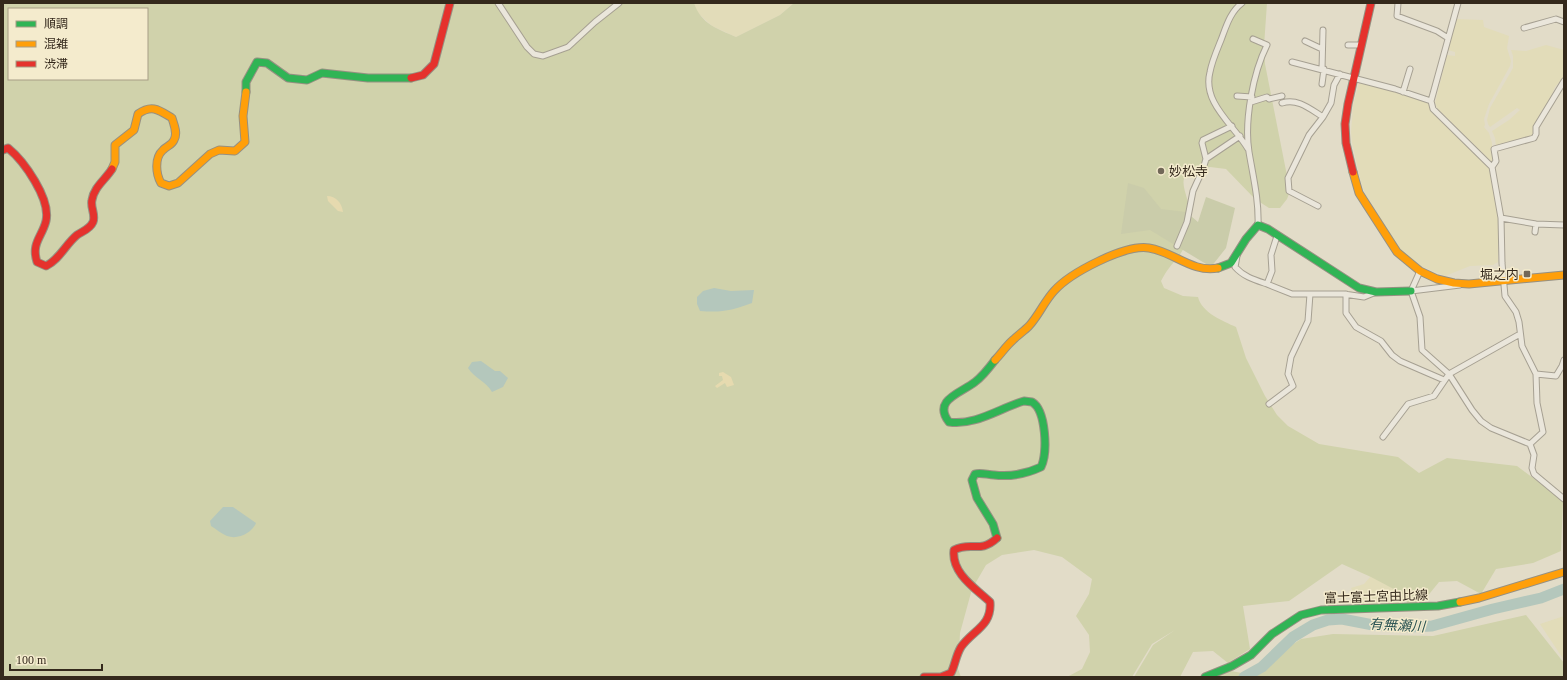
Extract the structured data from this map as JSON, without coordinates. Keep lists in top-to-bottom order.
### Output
{
  "streets": {
    "street": ["富士富士宮由比線"]
  },
  "water": ["有無瀬川"],
  "places": {
    "other": ["妙松寺"],
    "transit": ["堀之内"]
  },
  "legend": ["順調", "混雑", "渋滞"],
  "scale_bar": "100 m"
}
